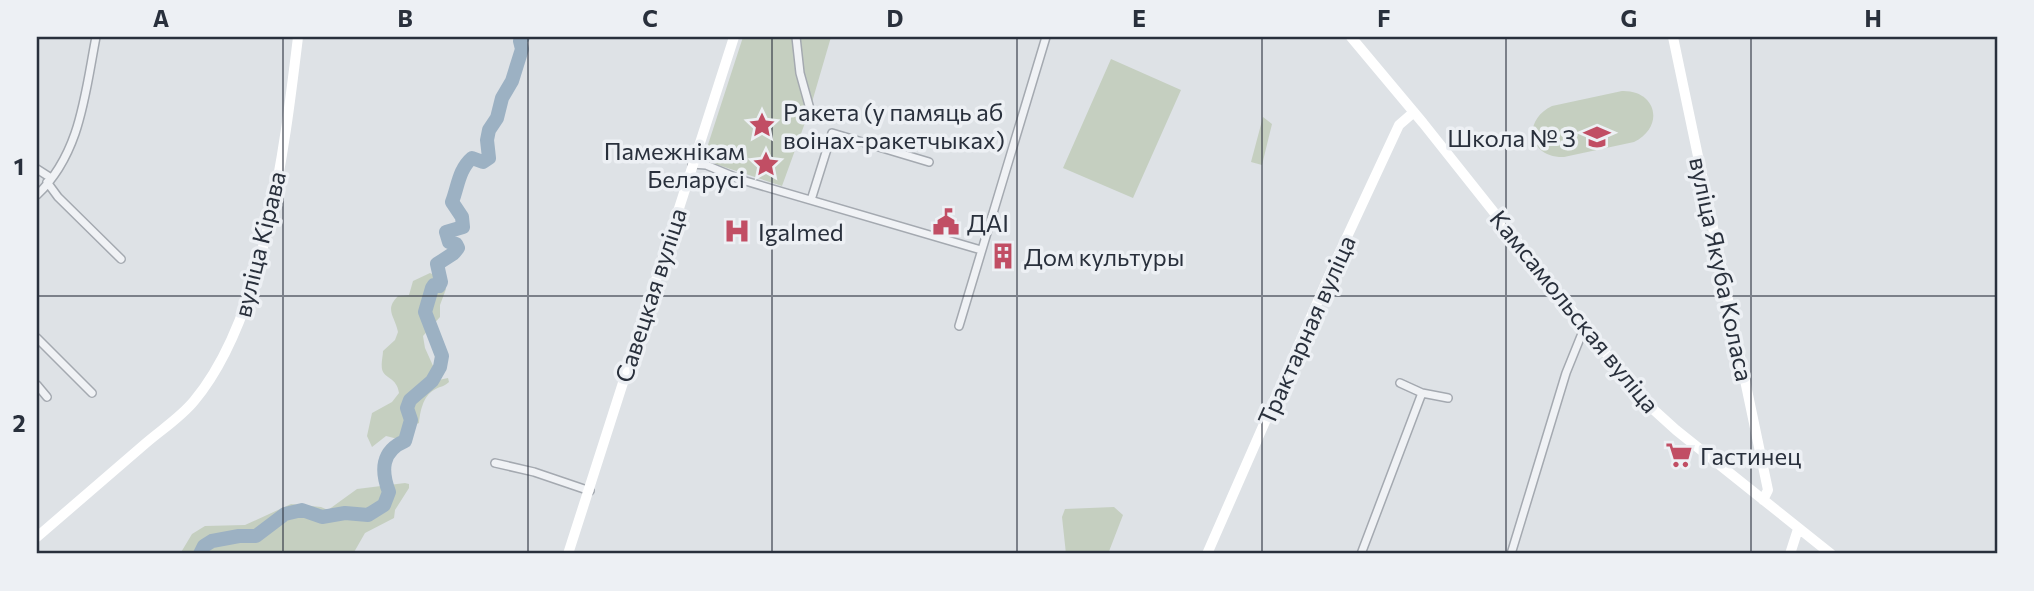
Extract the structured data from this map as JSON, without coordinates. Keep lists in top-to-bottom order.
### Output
{
  "streets": {
    "main road": [
      "вуліца Кірава",
      "вуліца Якуба Коласа",
      "Савецкая вуліца",
      "Камсамольская вуліца",
      "Трактарная вуліца"
    ]
  },
  "crossings": [
    ["вуліца Якуба Коласа", "Камсамольская вуліца"],
    ["Камсамольская вуліца", "Трактарная вуліца"]
  ],
  "places": {
    "place": ["Ракета (у памяць аб воінах-ракетчыках)", "Памежнікам Беларусі"],
    "school or university": ["Школа № 3"],
    "public building": ["ДАІ"],
    "hospital": ["Igalmed"],
    "building": ["Дом культуры"],
    "supermarket": ["Гастинец"]
  },
  "grid": {
    "columns": [
      "A",
      "B",
      "C",
      "D",
      "E",
      "F",
      "G",
      "H"
    ],
    "rows": ["1", "2"]
  }
}
